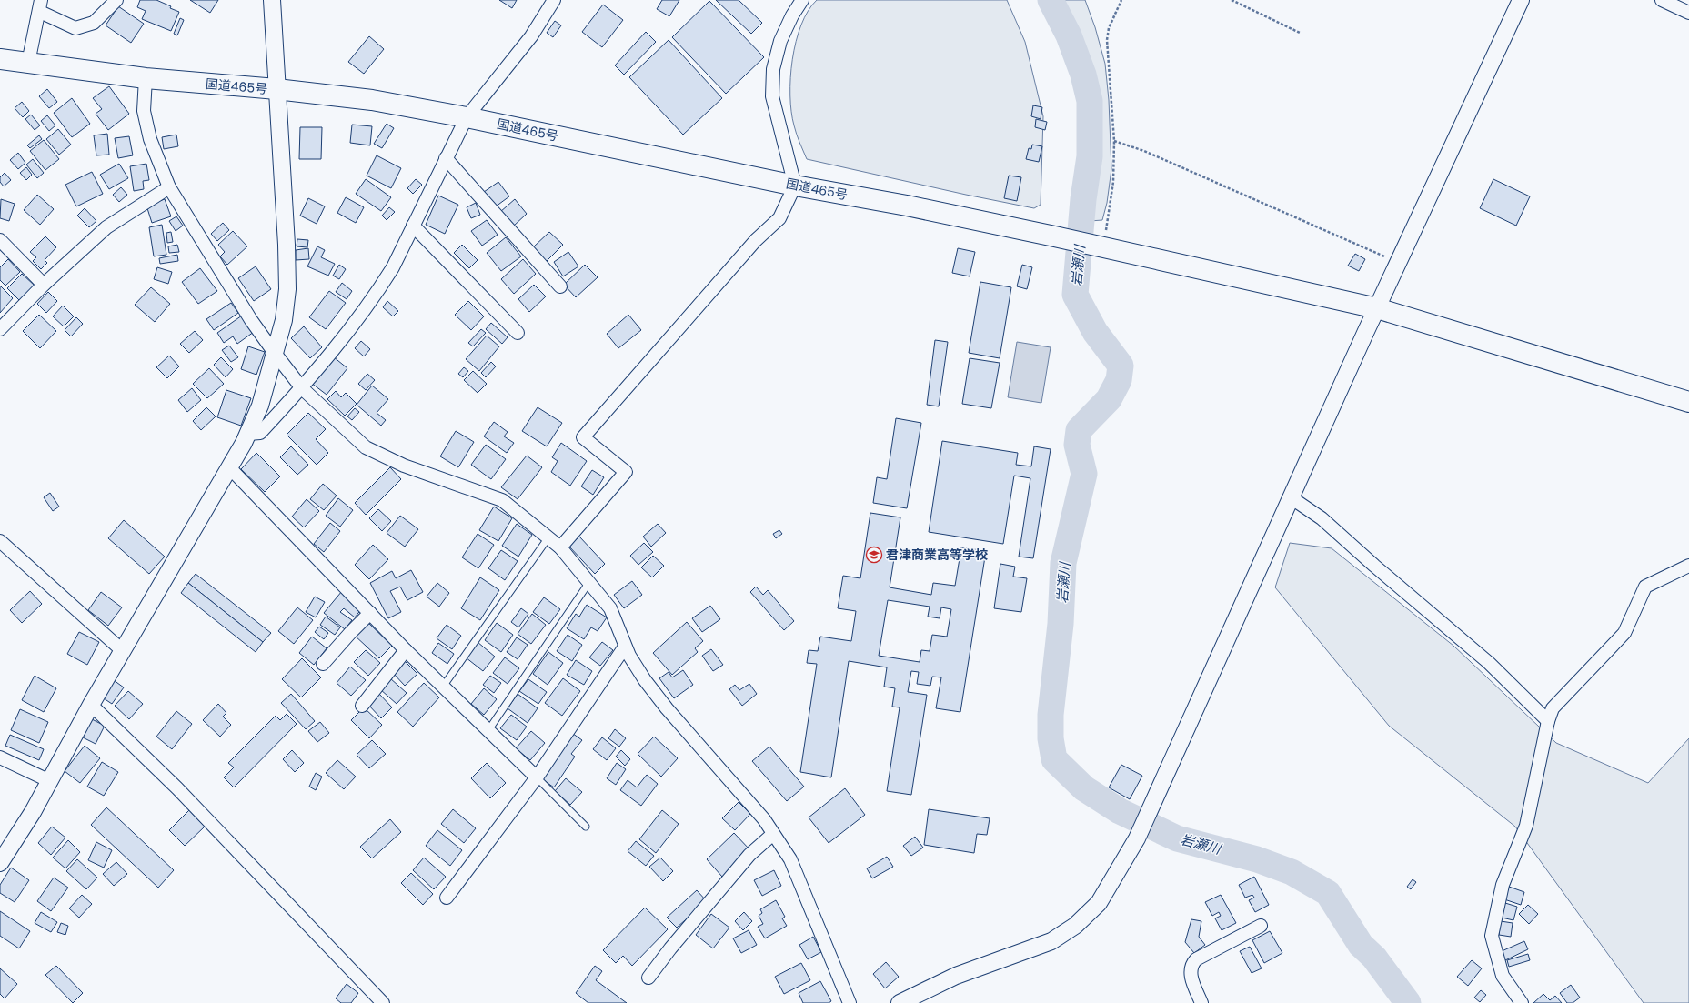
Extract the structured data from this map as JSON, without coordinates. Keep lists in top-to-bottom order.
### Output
{
  "streets": {
    "highway": ["国道465号"]
  },
  "water": ["岩瀬川"],
  "places": {
    "school or university": ["君津商業高等学校"]
  }
}
